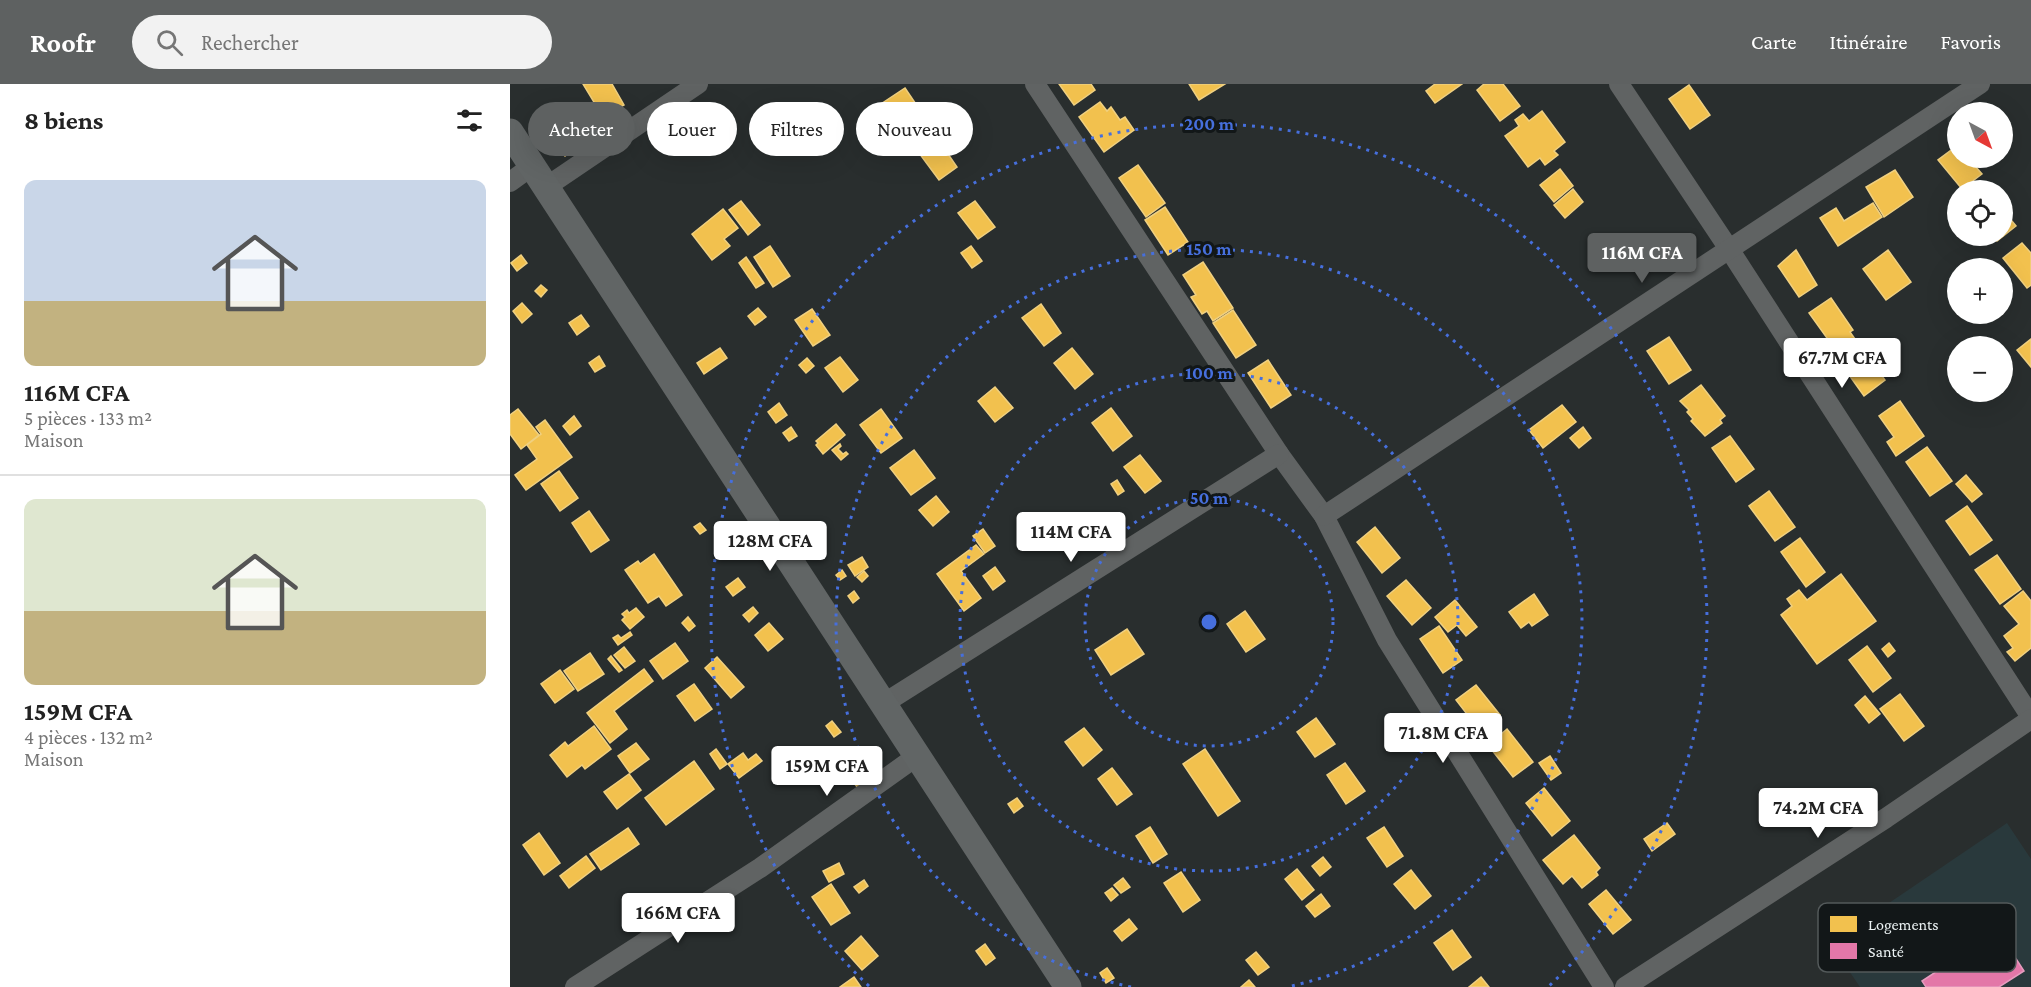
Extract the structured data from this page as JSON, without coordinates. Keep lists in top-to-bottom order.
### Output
{
  "legend": ["Logements", "Santé"],
  "north": "bottom right",
  "page": {
    "header": "Roofr",
    "search": "Rechercher",
    "nav": ["Carte", "Itinéraire", "Favoris"],
    "heading": "8 biens",
    "map_buttons": ["+", "−"],
    "chip": [
      "Acheter",
      "Louer",
      "Filtres",
      "Nouveau"
    ],
    "list": [
      {
        "name": "116M CFA",
        "note": "5 pièces · 133 m² · Maison"
      },
      {
        "name": "159M CFA",
        "note": "4 pièces · 132 m² · Maison"
      }
    ],
    "price": [
      "116M CFA",
      "67.7M CFA",
      "114M CFA",
      "128M CFA",
      "71.8M CFA",
      "159M CFA",
      "74.2M CFA",
      "166M CFA"
    ]
  },
  "rings": [
    "200 m",
    "150 m",
    "100 m",
    "50 m"
  ]
}
